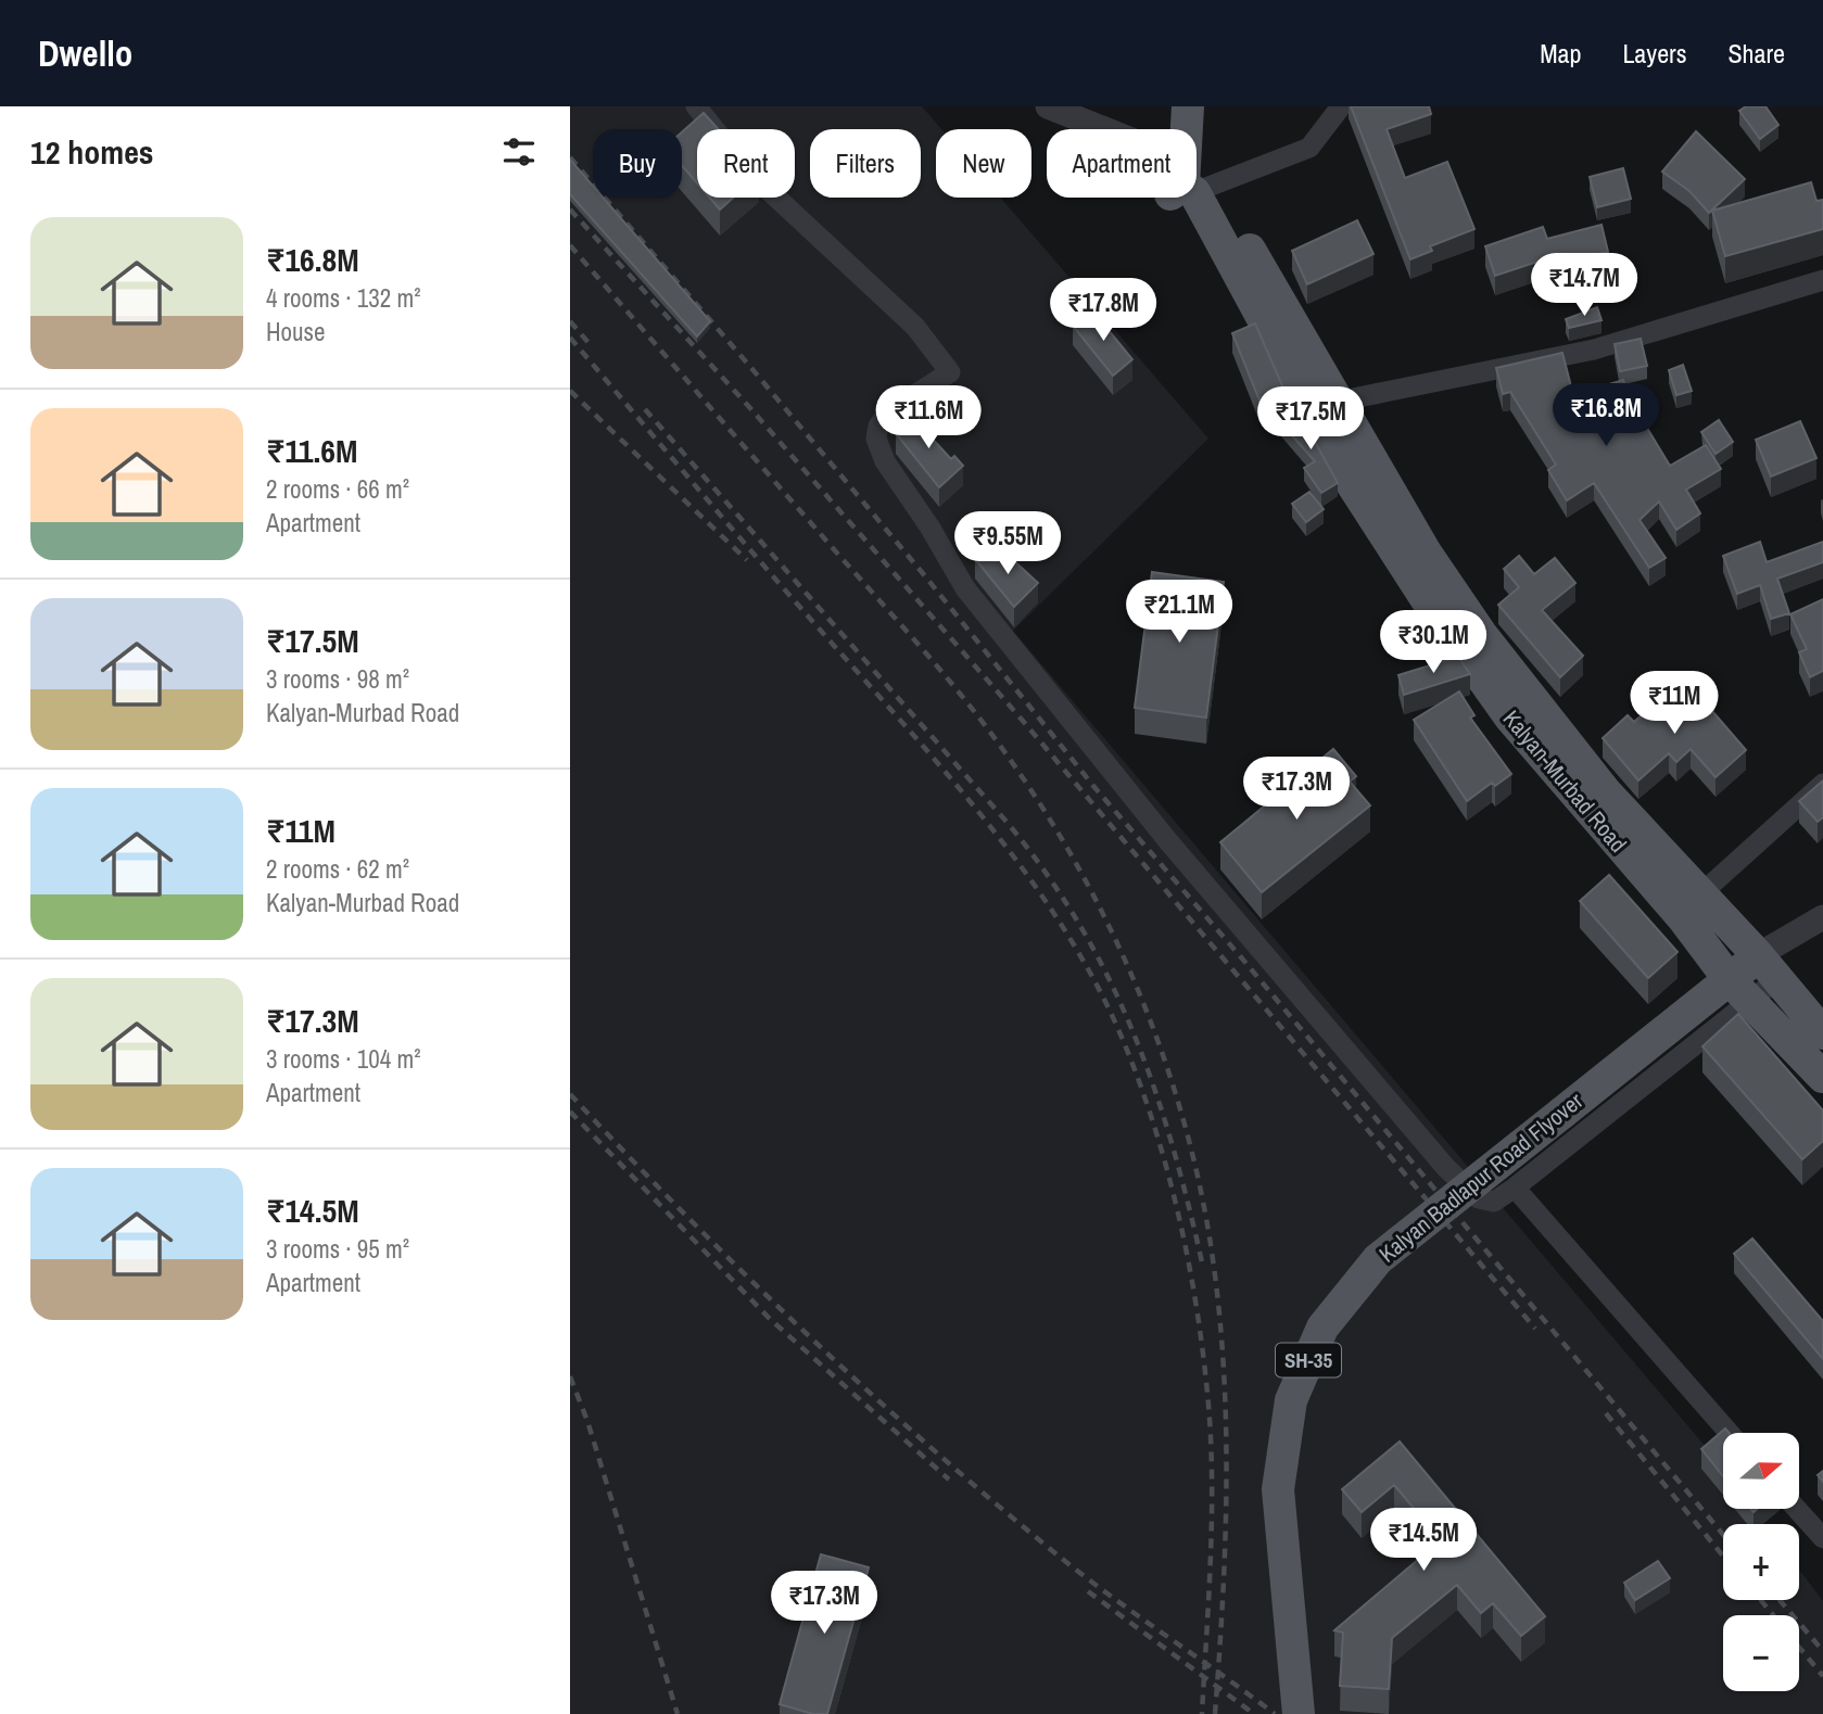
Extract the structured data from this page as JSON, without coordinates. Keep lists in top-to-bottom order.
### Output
{
  "streets": {
    "main road": ["Kalyan-Murbad Road", "Kalyan Badlapur Road Flyover", "SH-35"]
  },
  "crossings": [
    ["Kalyan-Murbad Road", "Kalyan Badlapur Road Flyover"],
    ["Kalyan-Murbad Road", "SH-35"],
    ["Kalyan Badlapur Road Flyover", "SH-35"]
  ],
  "north": "right",
  "page": {
    "header": "Dwello",
    "nav": ["Map", "Layers", "Share"],
    "heading": "12 homes",
    "chip": [
      "Buy",
      "Rent",
      "Filters",
      "New",
      "Apartment"
    ],
    "list": [
      {
        "name": "₹16.8M",
        "note": "4 rooms · 132 m² · House"
      },
      {
        "name": "₹11.6M",
        "note": "2 rooms · 66 m² · Apartment"
      },
      {
        "name": "₹17.5M",
        "note": "3 rooms · 98 m² · Kalyan-Murbad Road"
      },
      {
        "name": "₹11M",
        "note": "2 rooms · 62 m² · Kalyan-Murbad Road"
      },
      {
        "name": "₹17.3M",
        "note": "3 rooms · 104 m² · Apartment"
      },
      {
        "name": "₹14.5M",
        "note": "3 rooms · 95 m² · Apartment"
      }
    ],
    "price": [
      "₹14.7M",
      "₹17.8M",
      "₹16.8M",
      "₹11.6M",
      "₹17.5M",
      "₹9.55M",
      "₹21.1M",
      "₹30.1M",
      "₹11M",
      "₹17.3M",
      "₹14.5M",
      "₹17.3M"
    ],
    "map_buttons": ["+", "−"]
  }
}
